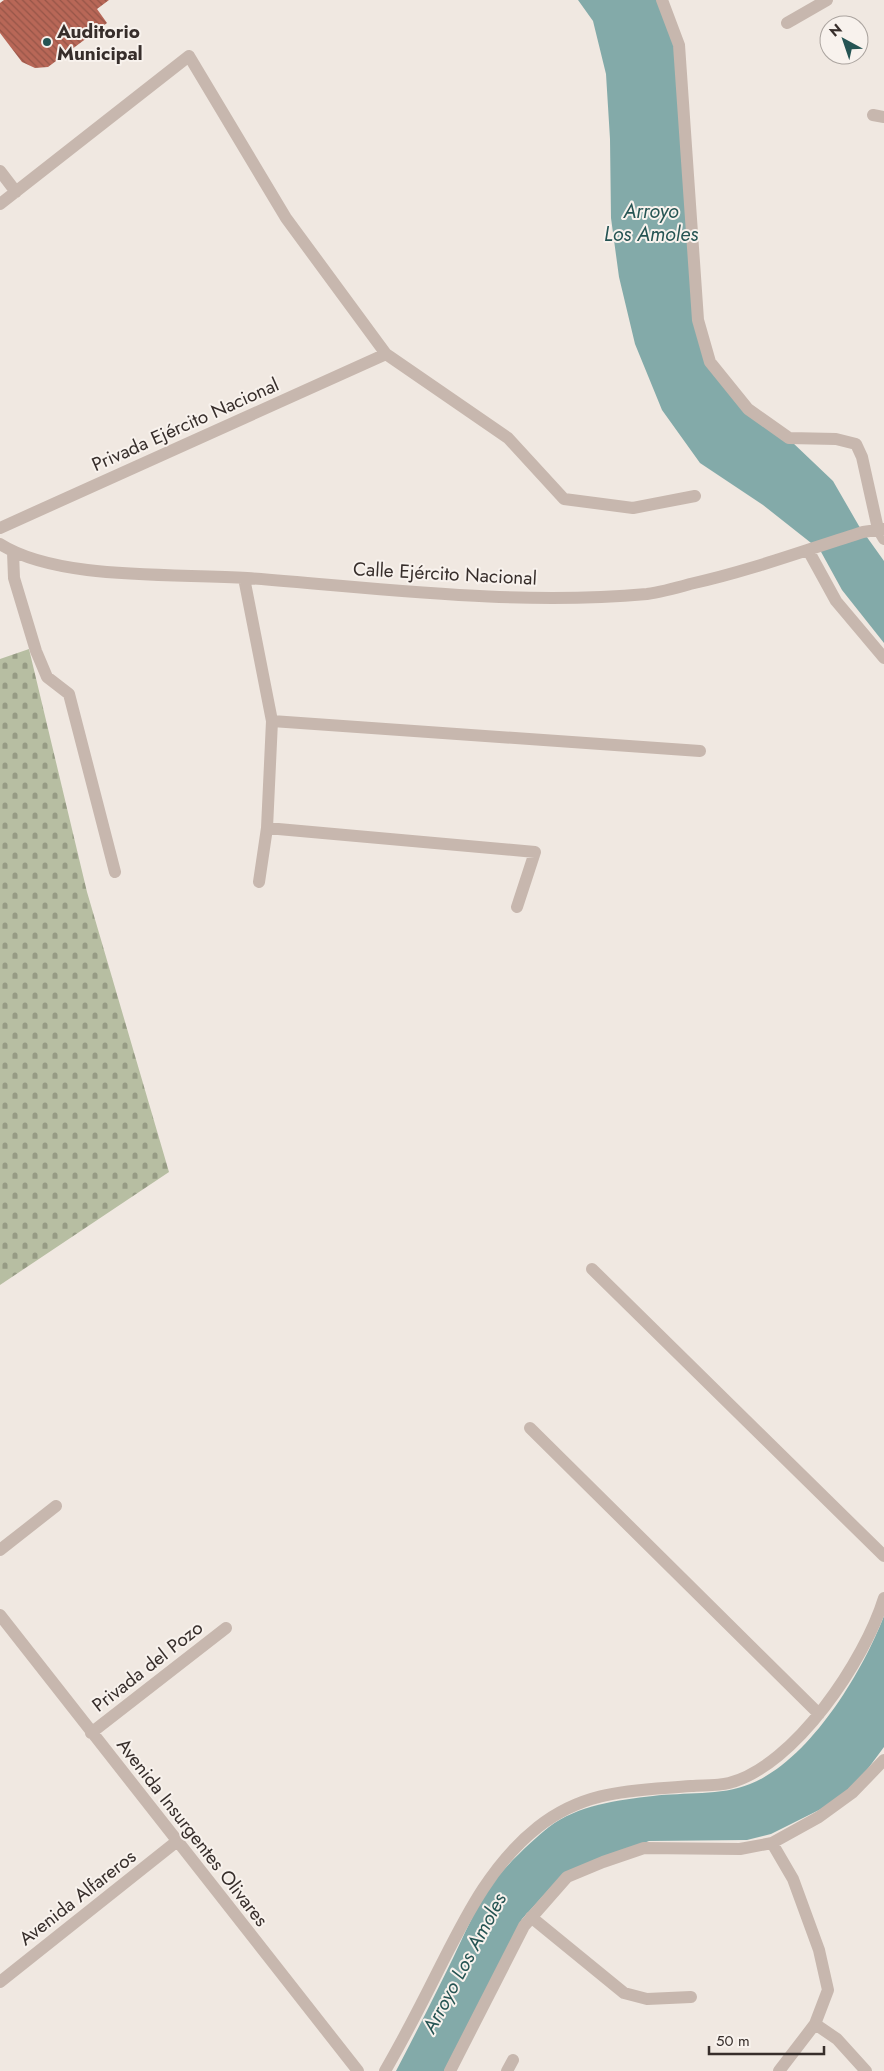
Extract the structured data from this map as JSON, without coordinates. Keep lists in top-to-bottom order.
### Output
{
  "streets": {
    "street": [
      "Privada Ejército Nacional",
      "Calle Ejército Nacional",
      "Privada del Pozo",
      "Avenida Insurgentes Olivares",
      "Avenida Alfareros"
    ]
  },
  "crossings": [
    ["Privada del Pozo", "Avenida Insurgentes Olivares"],
    ["Avenida Insurgentes Olivares", "Avenida Alfareros"]
  ],
  "water": ["Arroyo Los Amoles"],
  "places": ["Auditorio Municipal"],
  "scale_bar": "50 m",
  "north": "top left"
}
